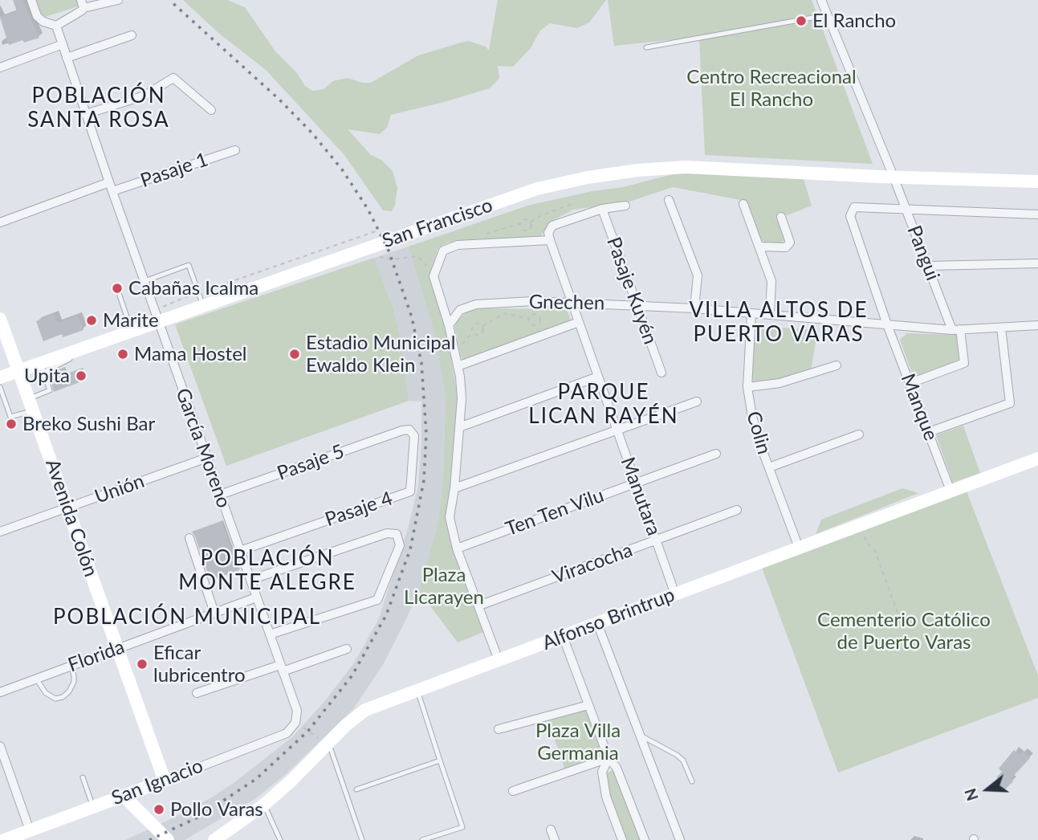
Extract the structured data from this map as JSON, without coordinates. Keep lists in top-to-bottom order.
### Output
{
  "streets": {
    "street": [
      "Pasaje 1",
      "San Francisco",
      "Pangui",
      "Pasaje Kuyén",
      "Gnechen",
      "Manque",
      "Colin",
      "García Moreno",
      "Pasaje 5",
      "Unión",
      "Manutara",
      "Pasaje 4",
      "Ten Ten Vilu",
      "Avenida Colón",
      "Viracocha",
      "Alfonso Brintrup",
      "Florida",
      "San Ignacio"
    ]
  },
  "crossings": [
    ["Pasaje 1", "García Moreno"],
    ["San Francisco", "Pangui"],
    ["San Francisco", "García Moreno"],
    ["San Francisco", "Avenida Colón"],
    ["Pangui", "Gnechen"],
    ["Pangui", "Manque"],
    ["Pasaje Kuyén", "Gnechen"],
    ["Gnechen", "Manque"],
    ["Gnechen", "Colin"],
    ["Gnechen", "Manutara"],
    ["Manque", "Alfonso Brintrup"],
    ["Colin", "Alfonso Brintrup"],
    ["García Moreno", "Pasaje 5"],
    ["García Moreno", "Unión"],
    ["García Moreno", "Pasaje 4"],
    ["García Moreno", "Florida"],
    ["García Moreno", "San Ignacio"],
    ["Pasaje 5", "Pasaje 4"],
    ["Unión", "Avenida Colón"],
    ["Manutara", "Ten Ten Vilu"],
    ["Manutara", "Viracocha"],
    ["Manutara", "Alfonso Brintrup"],
    ["Avenida Colón", "Florida"],
    ["Avenida Colón", "San Ignacio"]
  ],
  "districts": [
    "POBLACIÓN SANTA ROSA",
    "VILLA ALTOS DE PUERTO VARAS",
    "PARQUE LICAN RAYÉN",
    "POBLACIÓN MONTE ALEGRE",
    "POBLACIÓN MUNICIPAL"
  ],
  "parks": [
    "Centro Recreacional El Rancho",
    "Plaza Licarayen",
    "Cementerio Católico de Puerto Varas",
    "Plaza Villa Germania"
  ],
  "places": [
    "El Rancho",
    "Cabañas Icalma",
    "Marite",
    "Mama Hostel",
    "Estadio Municipal Ewaldo Klein",
    "Upita",
    "Breko Sushi Bar",
    "Eficar lubricentro",
    "Pollo Varas"
  ],
  "north": "left"
}
